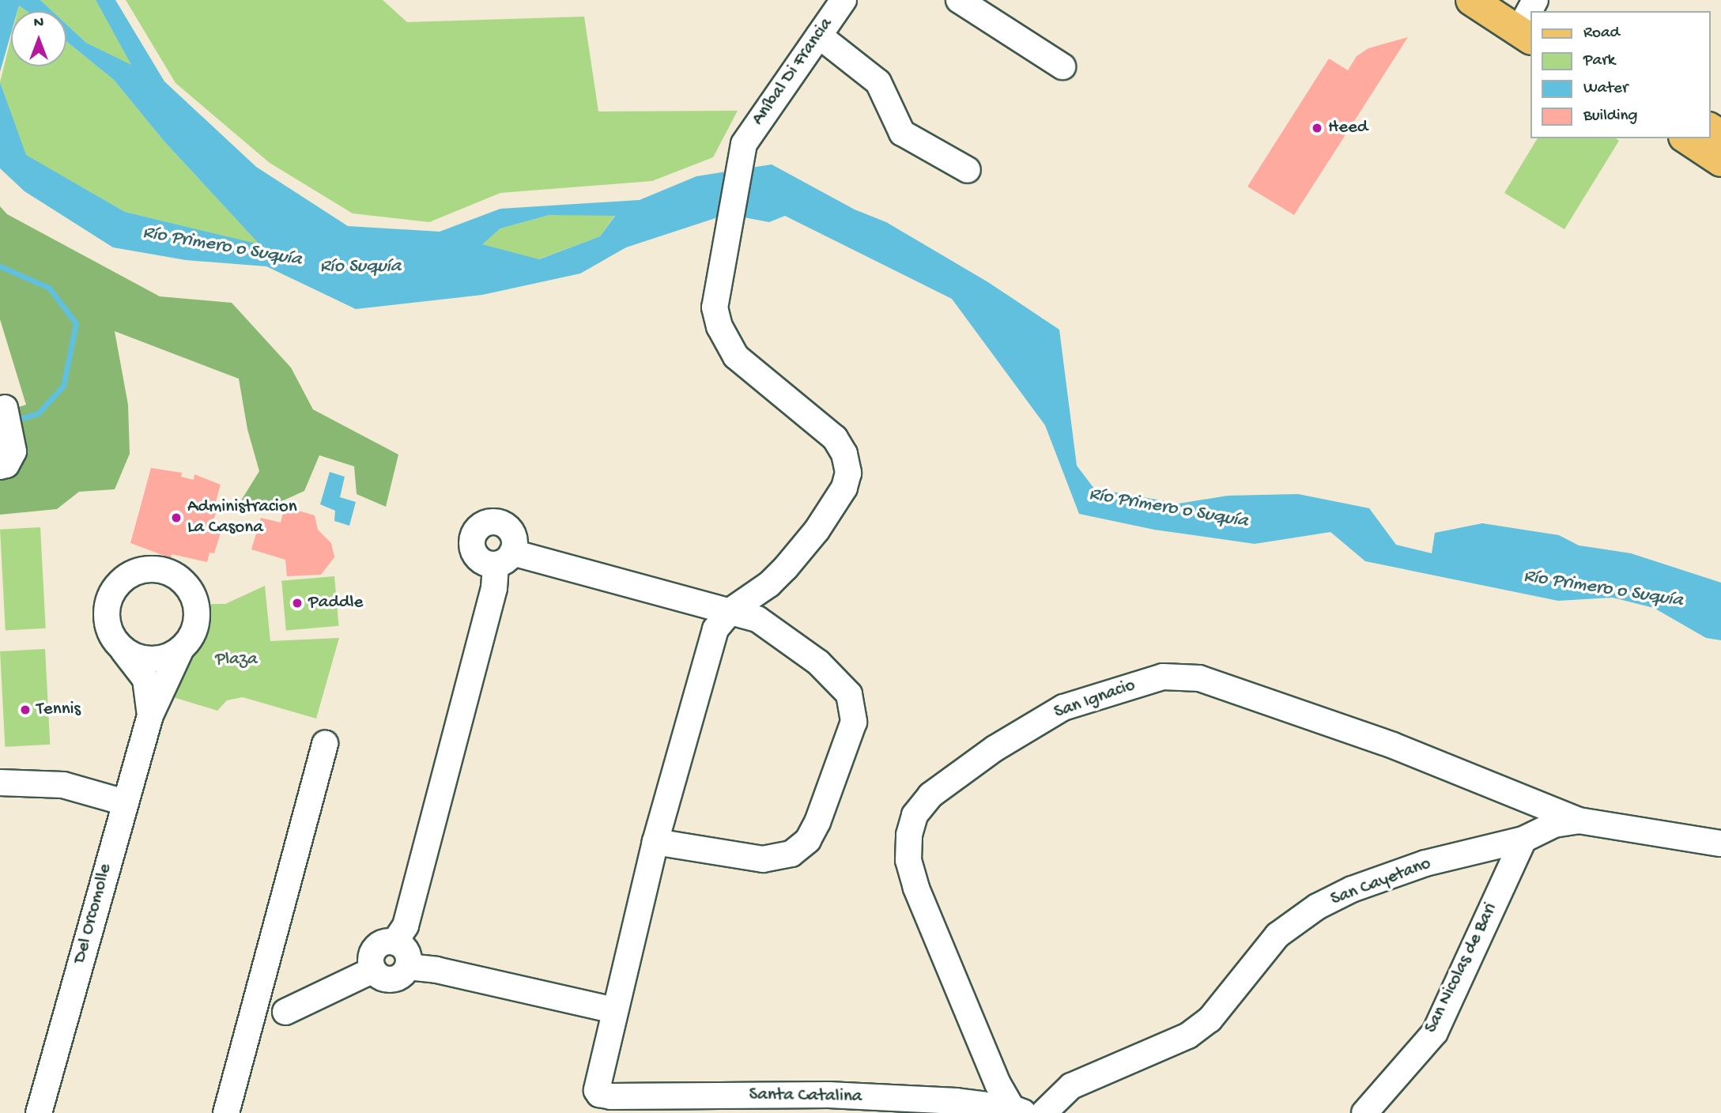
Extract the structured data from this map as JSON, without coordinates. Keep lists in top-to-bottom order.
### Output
{
  "streets": {
    "street": [
      "Aníbal Di Francia",
      "San Ignacio",
      "San Cayetano",
      "Del Orcomolle",
      "San Nicolas de Bari",
      "Santa Catalina"
    ]
  },
  "crossings": [
    ["San Ignacio", "San Cayetano"],
    ["San Ignacio", "Santa Catalina"],
    ["San Cayetano", "San Nicolas de Bari"]
  ],
  "water": ["Río Primero o Suquía", "Río Suquía"],
  "parks": ["Plaza"],
  "places": [
    "Heed",
    "Administracion La Casona",
    "Paddle",
    "Tennis"
  ],
  "legend": [
    "Road",
    "Park",
    "Water",
    "Building"
  ],
  "north": "top"
}
